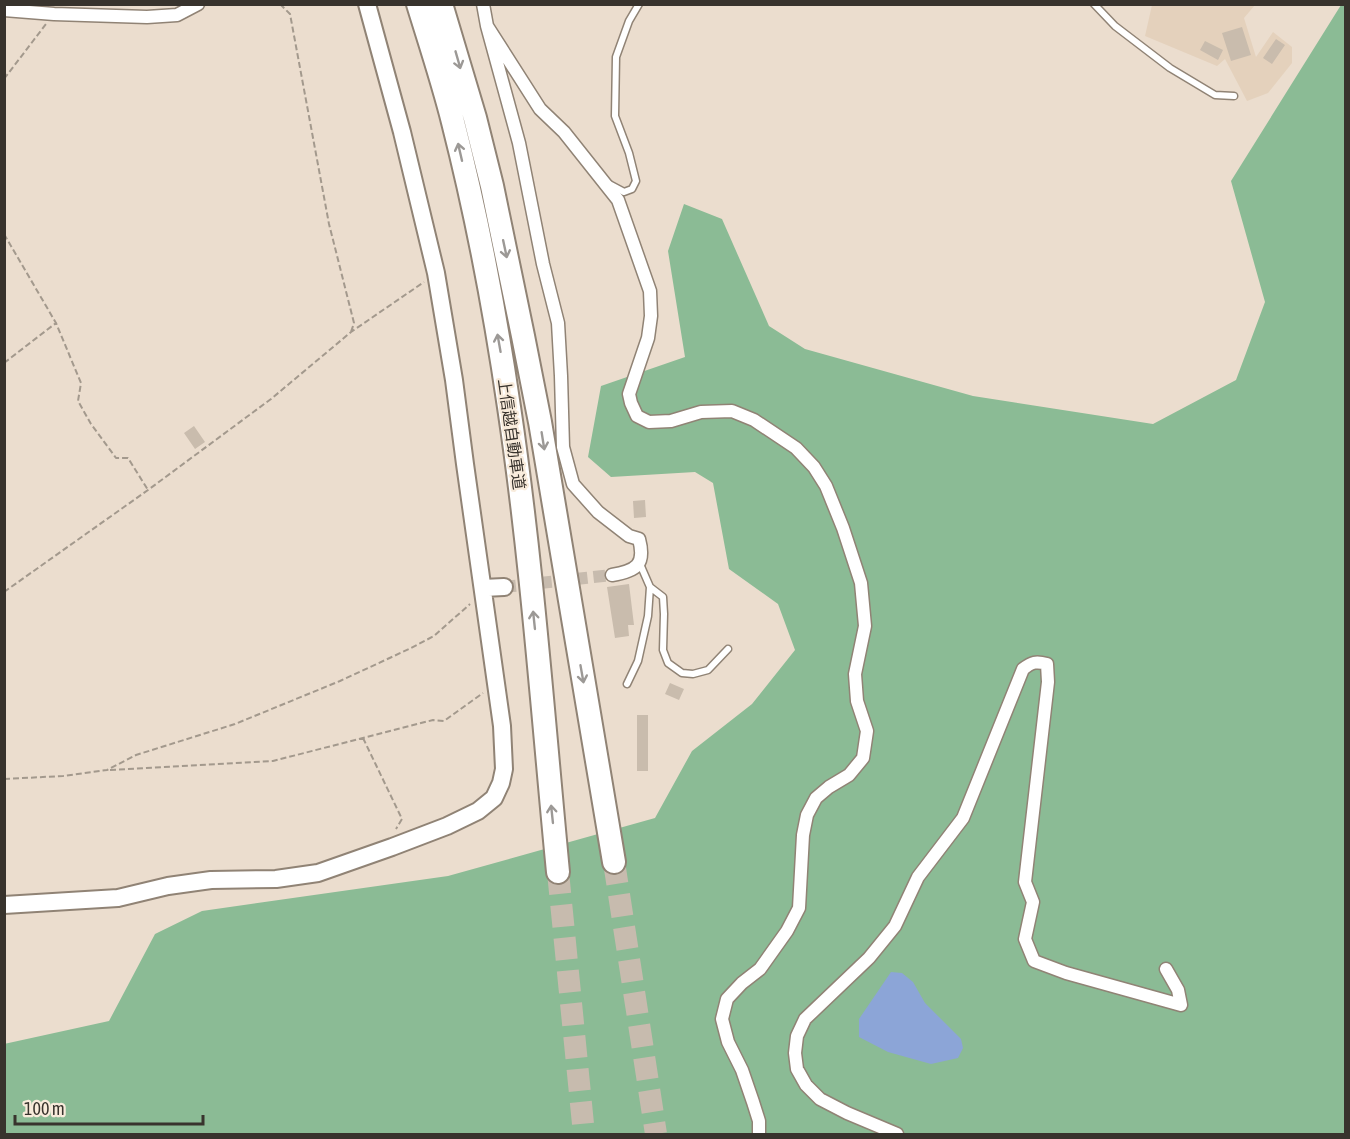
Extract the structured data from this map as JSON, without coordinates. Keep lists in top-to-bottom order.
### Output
{
  "streets": {
    "highway": ["上信越自動車道"]
  },
  "scale_bar": "100 m"
}
